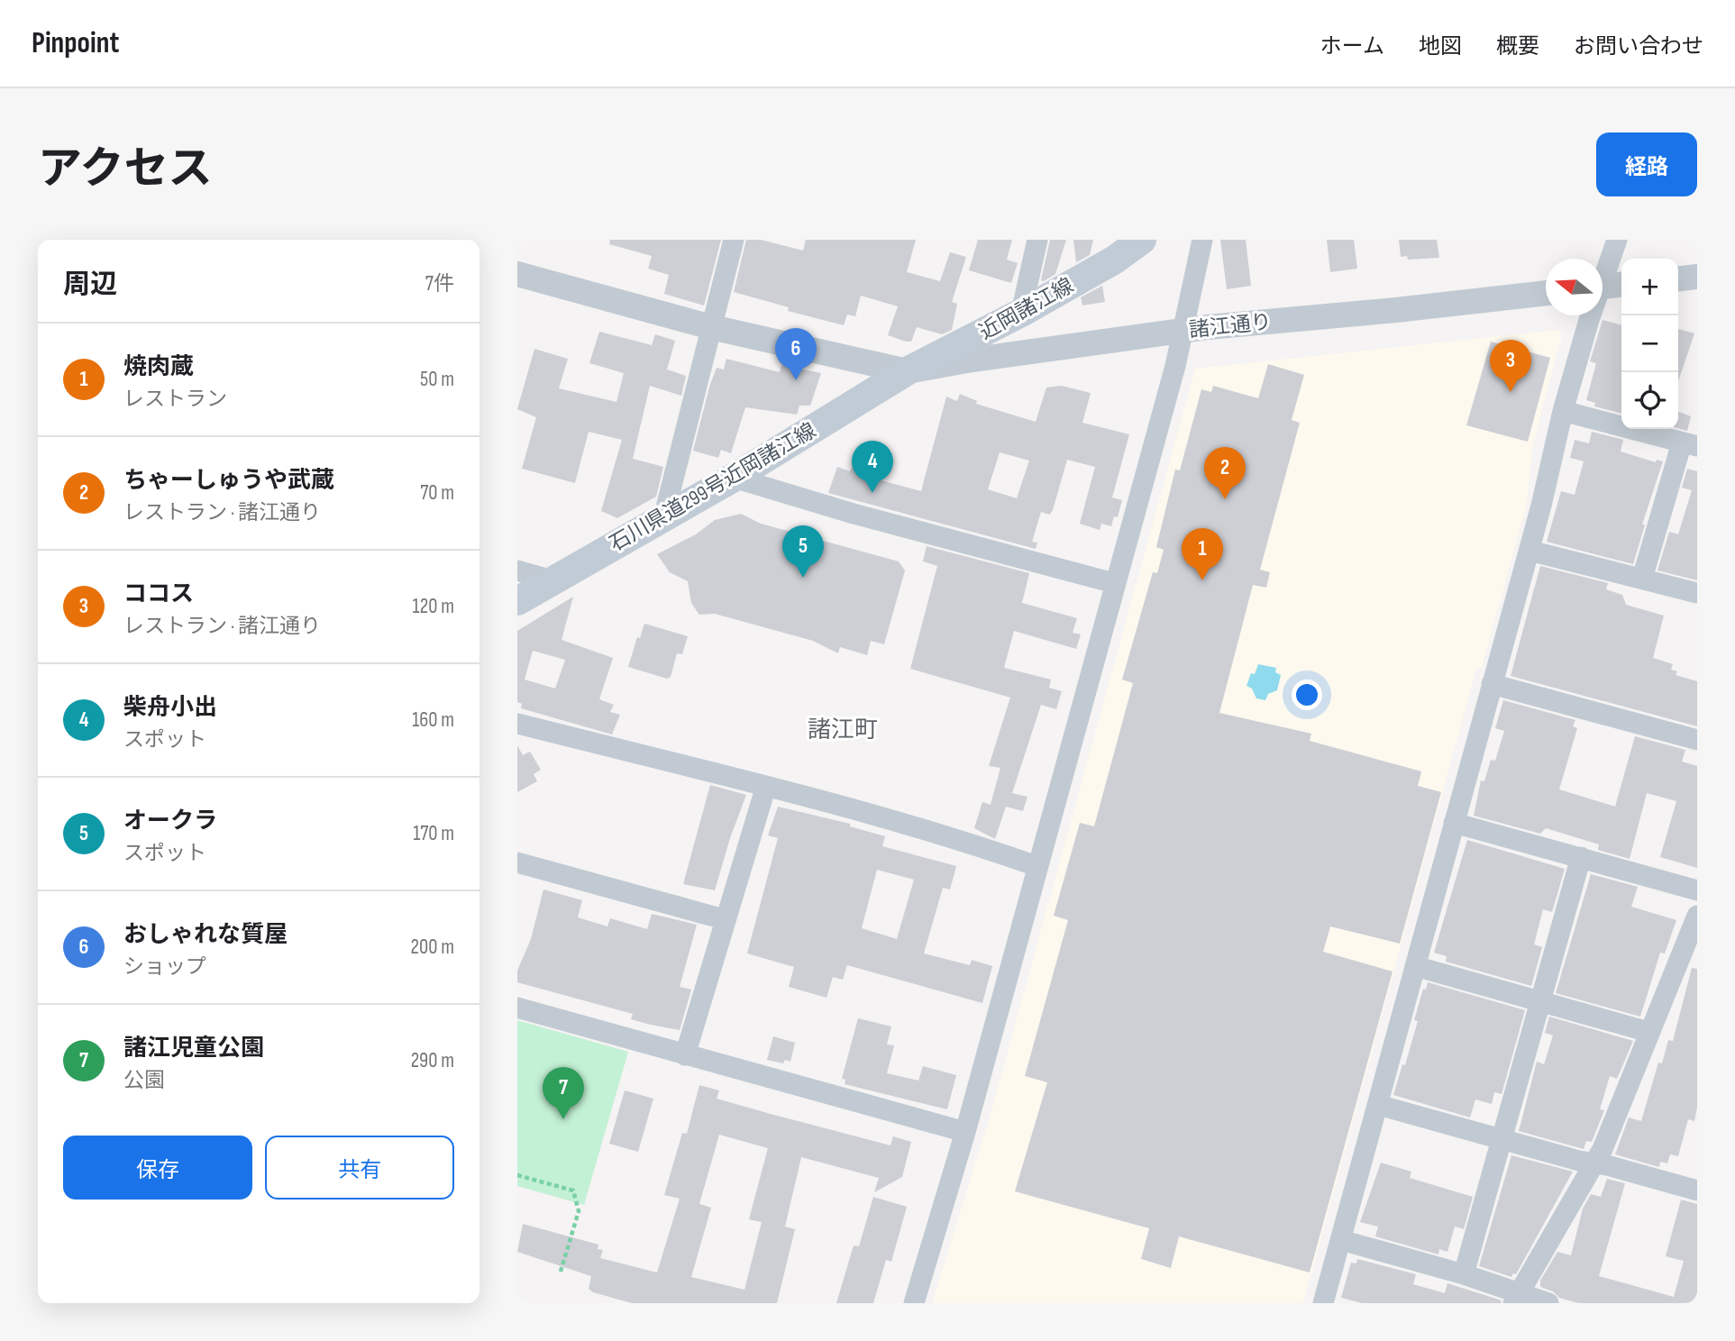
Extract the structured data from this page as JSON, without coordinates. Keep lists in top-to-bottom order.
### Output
{
  "streets": {
    "main road": ["近岡諸江線", "石川県道299号近岡諸江線"],
    "street": ["諸江通り"]
  },
  "crossings": [
    ["近岡諸江線", "諸江通り"],
    ["近岡諸江線", "石川県道299号近岡諸江線"],
    ["諸江通り", "石川県道299号近岡諸江線"]
  ],
  "districts": ["諸江町"],
  "north": "left",
  "page": {
    "header": "Pinpoint",
    "nav": [
      "ホーム",
      "地図",
      "概要",
      "お問い合わせ"
    ],
    "title": "アクセス",
    "buttons": [
      "経路",
      ["保存", "共有"]
    ],
    "heading": ["周辺", "7件"],
    "map_buttons": ["+", "−"],
    "list": [
      {
        "mark": "1",
        "name": "焼肉蔵",
        "note": "レストラン",
        "value": "50 m"
      },
      {
        "mark": "2",
        "name": "ちゃーしゅうや武蔵",
        "note": "レストラン · 諸江通り",
        "value": "70 m"
      },
      {
        "mark": "3",
        "name": "ココス",
        "note": "レストラン · 諸江通り",
        "value": "120 m"
      },
      {
        "mark": "4",
        "name": "柴舟小出",
        "note": "スポット",
        "value": "160 m"
      },
      {
        "mark": "5",
        "name": "オークラ",
        "note": "スポット",
        "value": "170 m"
      },
      {
        "mark": "6",
        "name": "おしゃれな質屋",
        "note": "ショップ",
        "value": "200 m"
      },
      {
        "mark": "7",
        "name": "諸江児童公園",
        "note": "公園",
        "value": "290 m"
      }
    ],
    "pins": [
      "6",
      "3",
      "4",
      "2",
      "5",
      "1",
      "7"
    ]
  }
}
